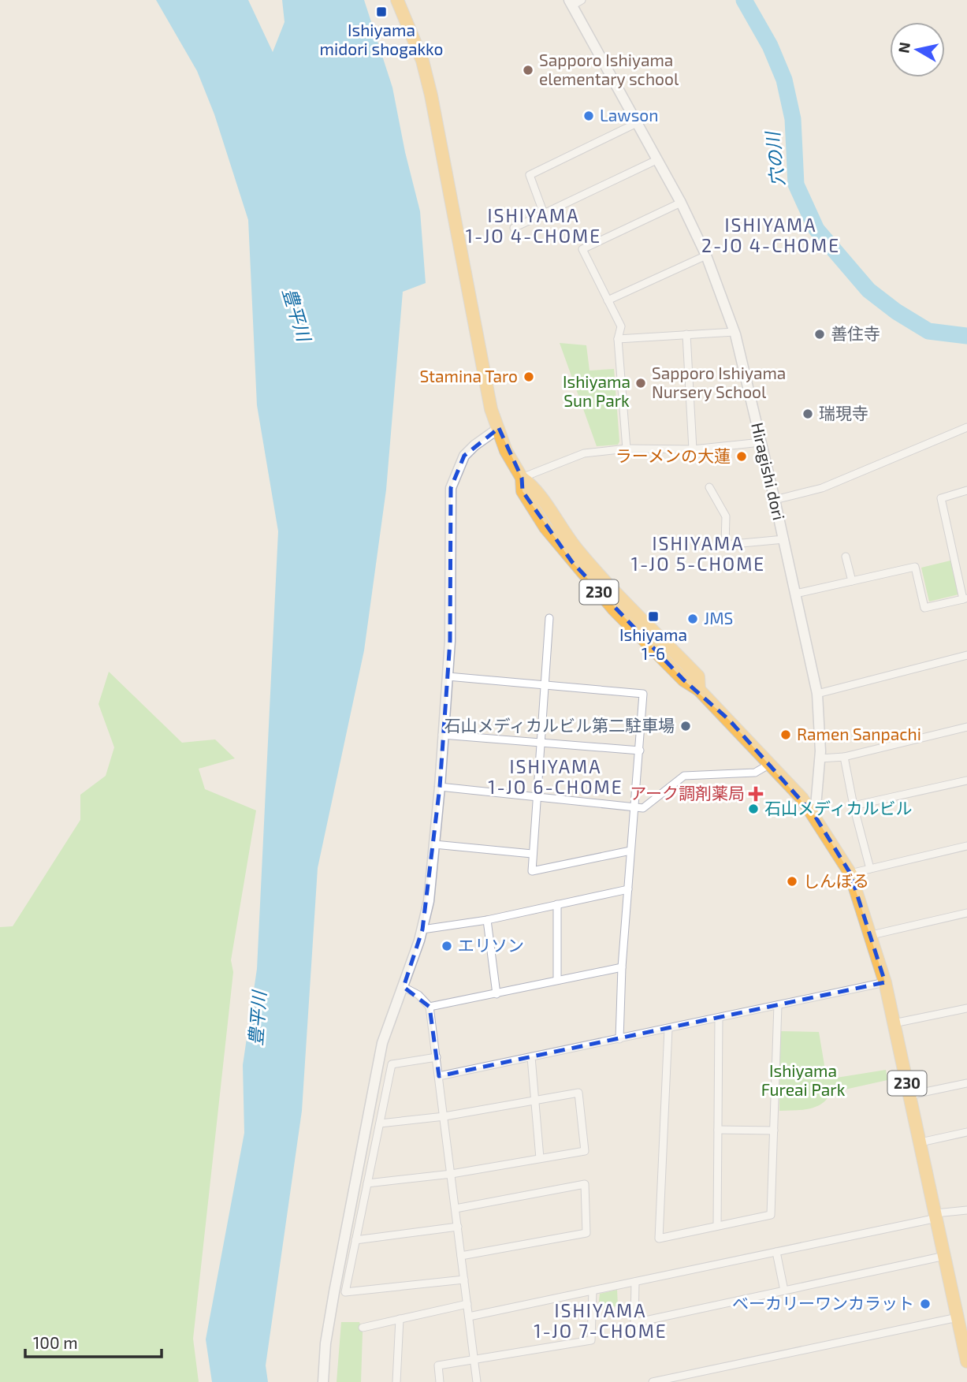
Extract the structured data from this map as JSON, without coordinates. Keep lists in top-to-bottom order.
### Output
{
  "streets": {
    "highway": ["230"],
    "street": ["Hiragishi dori"]
  },
  "crossings": [
    ["Hiragishi dori", "230"]
  ],
  "districts": [
    "ISHIYAMA 1-JO 4-CHOME",
    "ISHIYAMA 2-JO 4-CHOME",
    "ISHIYAMA 1-JO 5-CHOME",
    "ISHIYAMA 1-JO 6-CHOME",
    "ISHIYAMA 1-JO 7-CHOME"
  ],
  "water": ["穴の川", "豊平川"],
  "parks": ["Ishiyama Sun Park", "Ishiyama Fureai Park"],
  "places": {
    "transit": ["Ishiyama midori shogakko", "Ishiyama 1-6"],
    "other": [
      "Sapporo Ishiyama elementary school",
      "Lawson",
      "善住寺",
      "Stamina Taro",
      "Sapporo Ishiyama Nursery School",
      "瑞現寺",
      "ラーメンの大蓮",
      "JMS",
      "石山メディカルビル第二駐車場",
      "Ramen Sanpachi",
      "石山メディカルビル",
      "しんぼる",
      "エリソン",
      "ベーカリーワンカラット"
    ],
    "health": ["アーク調剤薬局"]
  },
  "scale_bar": "100 m",
  "north": "left"
}
